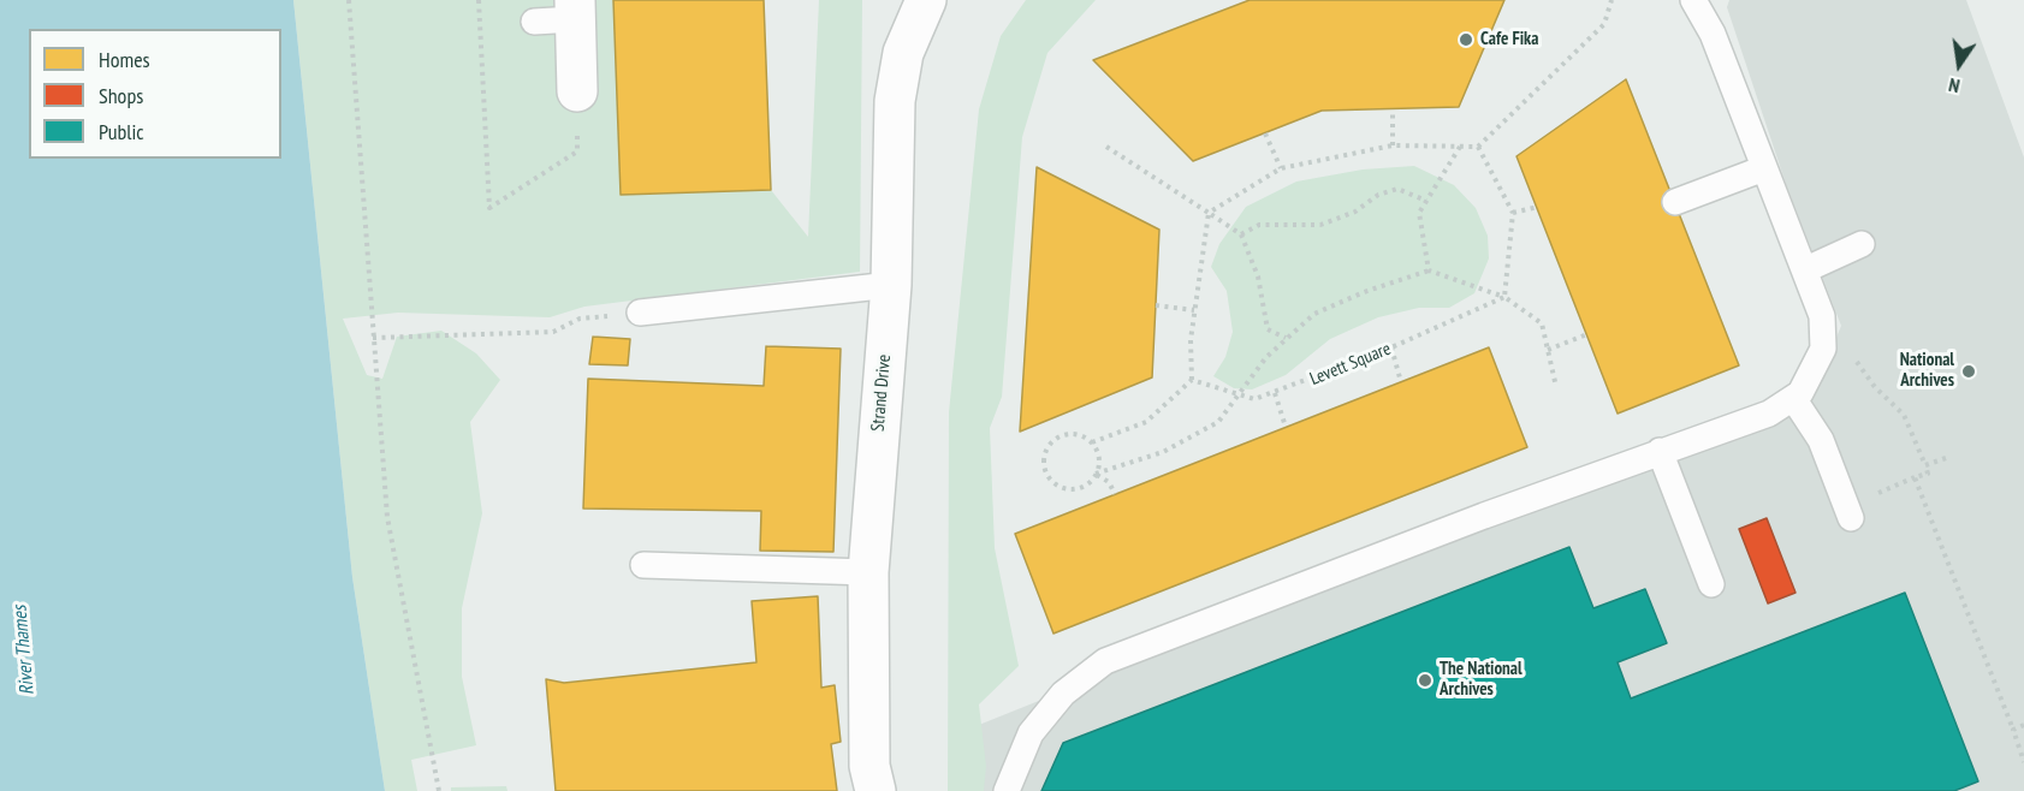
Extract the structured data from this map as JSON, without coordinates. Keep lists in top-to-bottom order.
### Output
{
  "streets": {
    "street": ["Strand Drive"],
    "path": ["Levett Square"]
  },
  "water": ["River Thames"],
  "places": ["Cafe Fika", "National Archives", "The National Archives"],
  "legend": ["Homes", "Shops", "Public"],
  "north": "bottom"
}
